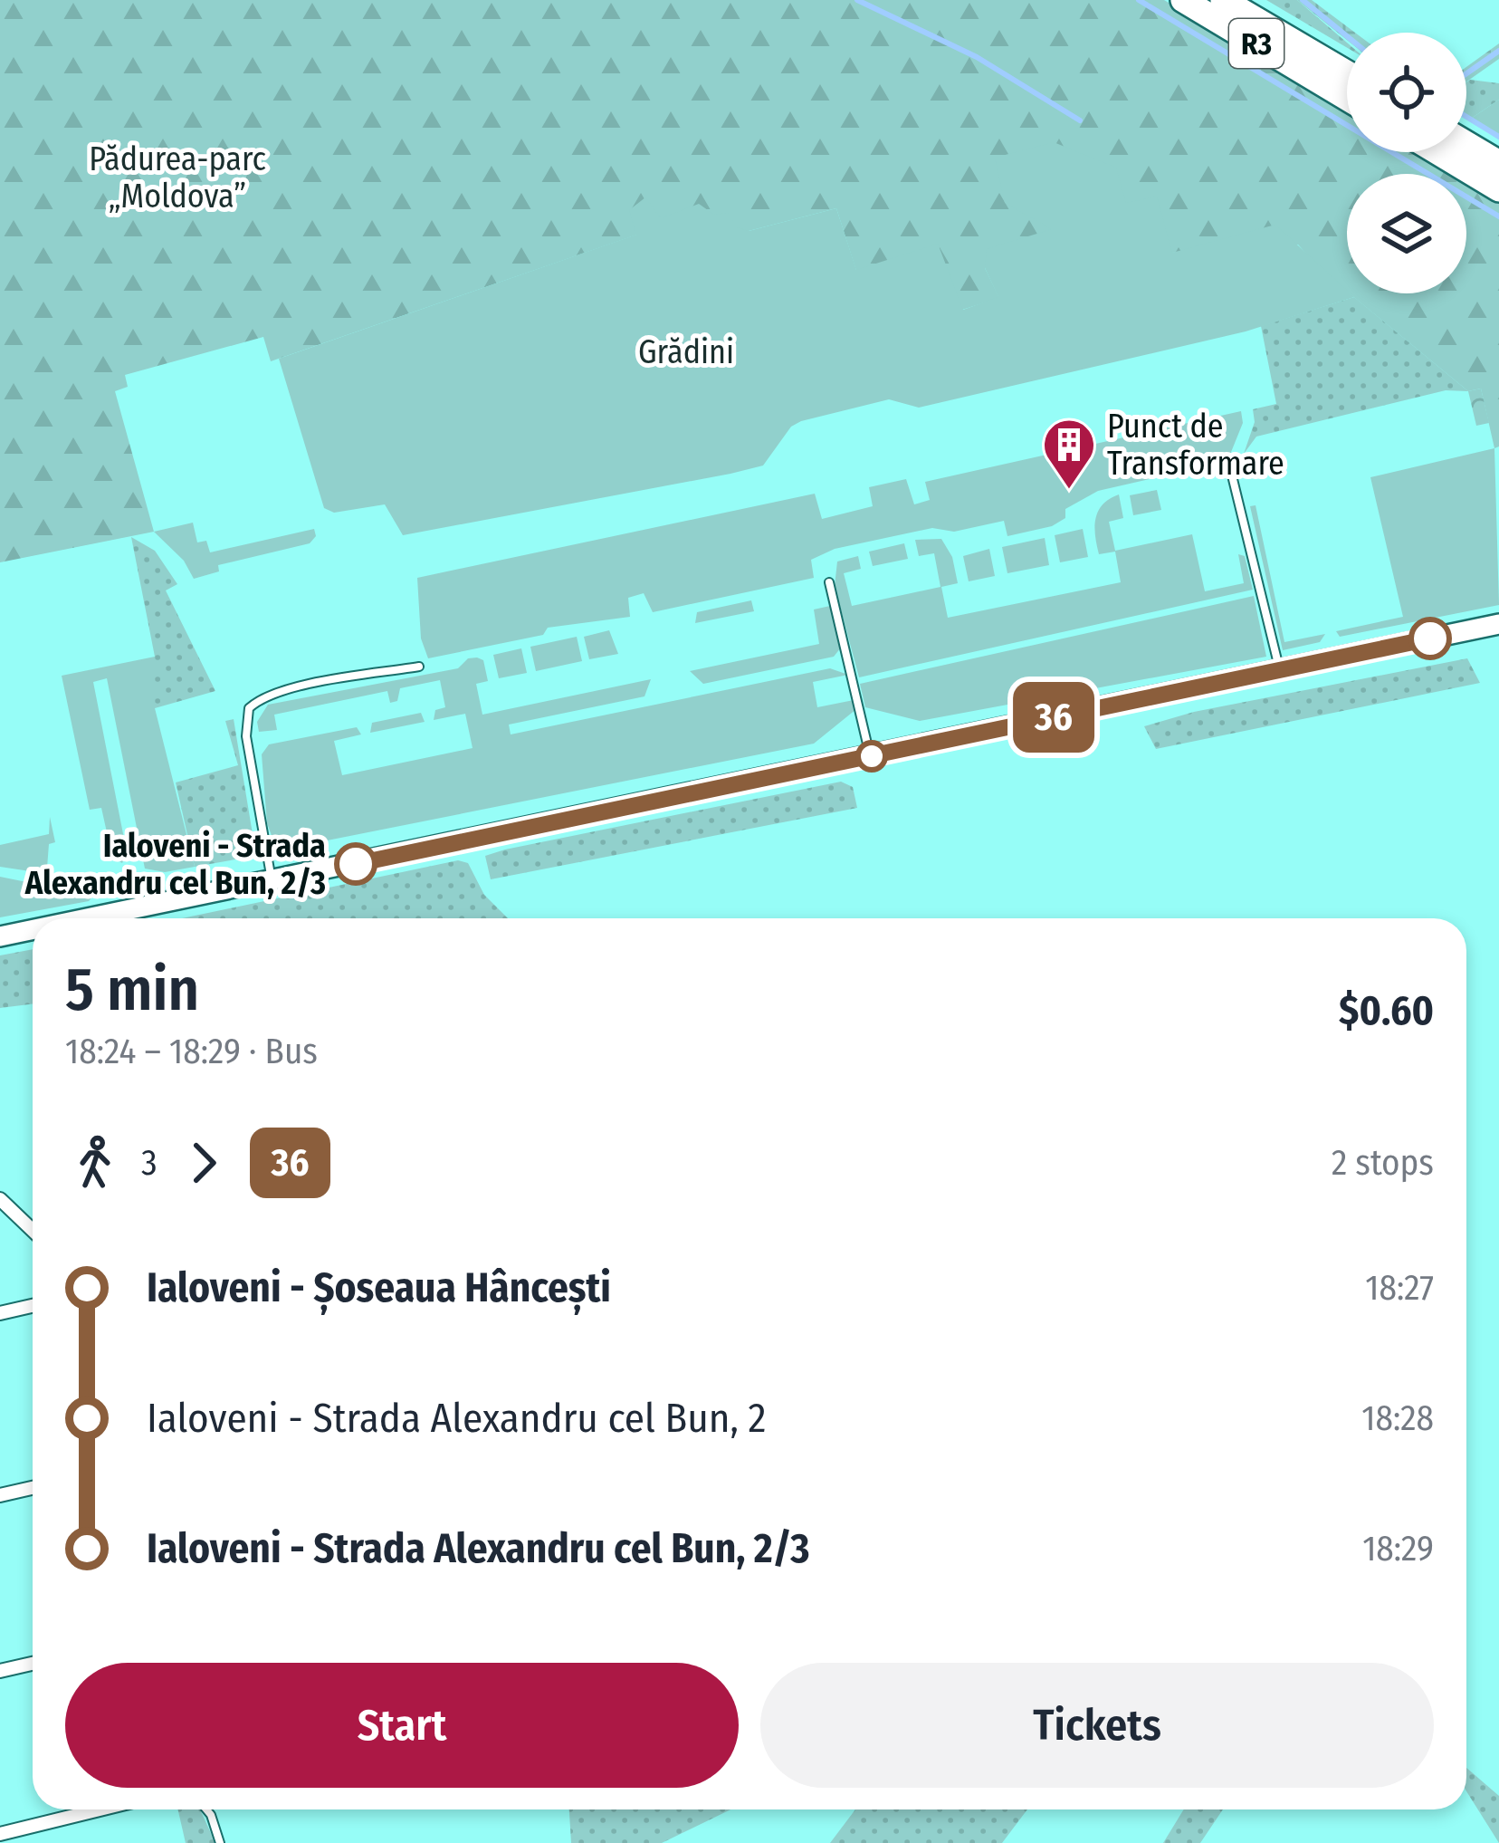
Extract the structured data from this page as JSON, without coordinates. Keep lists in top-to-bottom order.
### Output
{
  "streets": {
    "highway": ["R3"]
  },
  "parks": ["Pădurea-parc „Moldova”", "Grădini"],
  "places": {
    "building": ["Punct de Transformare"],
    "other": ["Ialoveni - Strada Alexandru cel Bun, 2/3"]
  },
  "lines": ["bus line 36"],
  "page": {
    "on_map": "36",
    "heading": ["5 min", "18:24 – 18:29 · Bus", "$0.60"],
    "legs": ["3", "36", "2 stops"],
    "list": [
      {
        "name": "Ialoveni - Șoseaua Hâncești",
        "value": "18:27"
      },
      {
        "name": "Ialoveni - Strada Alexandru cel Bun, 2",
        "value": "18:28"
      },
      {
        "name": "Ialoveni - Strada Alexandru cel Bun, 2/3",
        "value": "18:29"
      }
    ],
    "buttons": ["Start", "Tickets"]
  }
}
